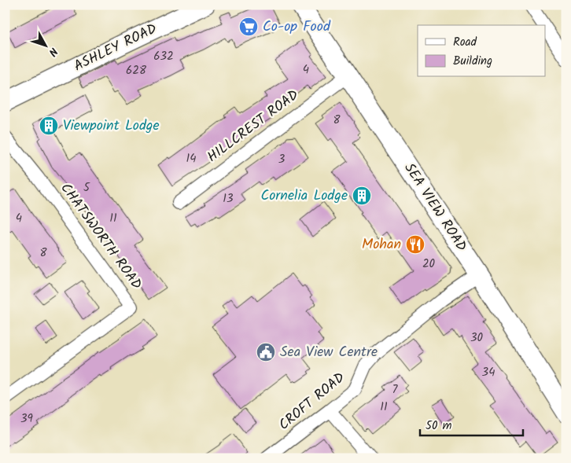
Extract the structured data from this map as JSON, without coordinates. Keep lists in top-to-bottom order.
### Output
{
  "streets": {
    "main road": ["ASHLEY ROAD", "SEA VIEW ROAD"],
    "street": ["HILLCREST ROAD", "CHATSWORTH ROAD", "CROFT ROAD"]
  },
  "crossings": [
    ["HILLCREST ROAD", "SEA VIEW ROAD"],
    ["SEA VIEW ROAD", "CROFT ROAD"]
  ],
  "places": {
    "supermarket": ["Co-op Food"],
    "building": ["Viewpoint Lodge", "Cornelia Lodge"],
    "restaurant": ["Mohan"],
    "public building": ["Sea View Centre"]
  },
  "house_numbers": [
    "632",
    "4",
    "628",
    "8",
    "14",
    "3",
    "5",
    "13",
    "4",
    "11",
    "8",
    "20",
    "30",
    "34",
    "7",
    "11",
    "39"
  ],
  "legend": ["Road", "Building"],
  "scale_bar": "50 m",
  "north": "bottom right"
}
